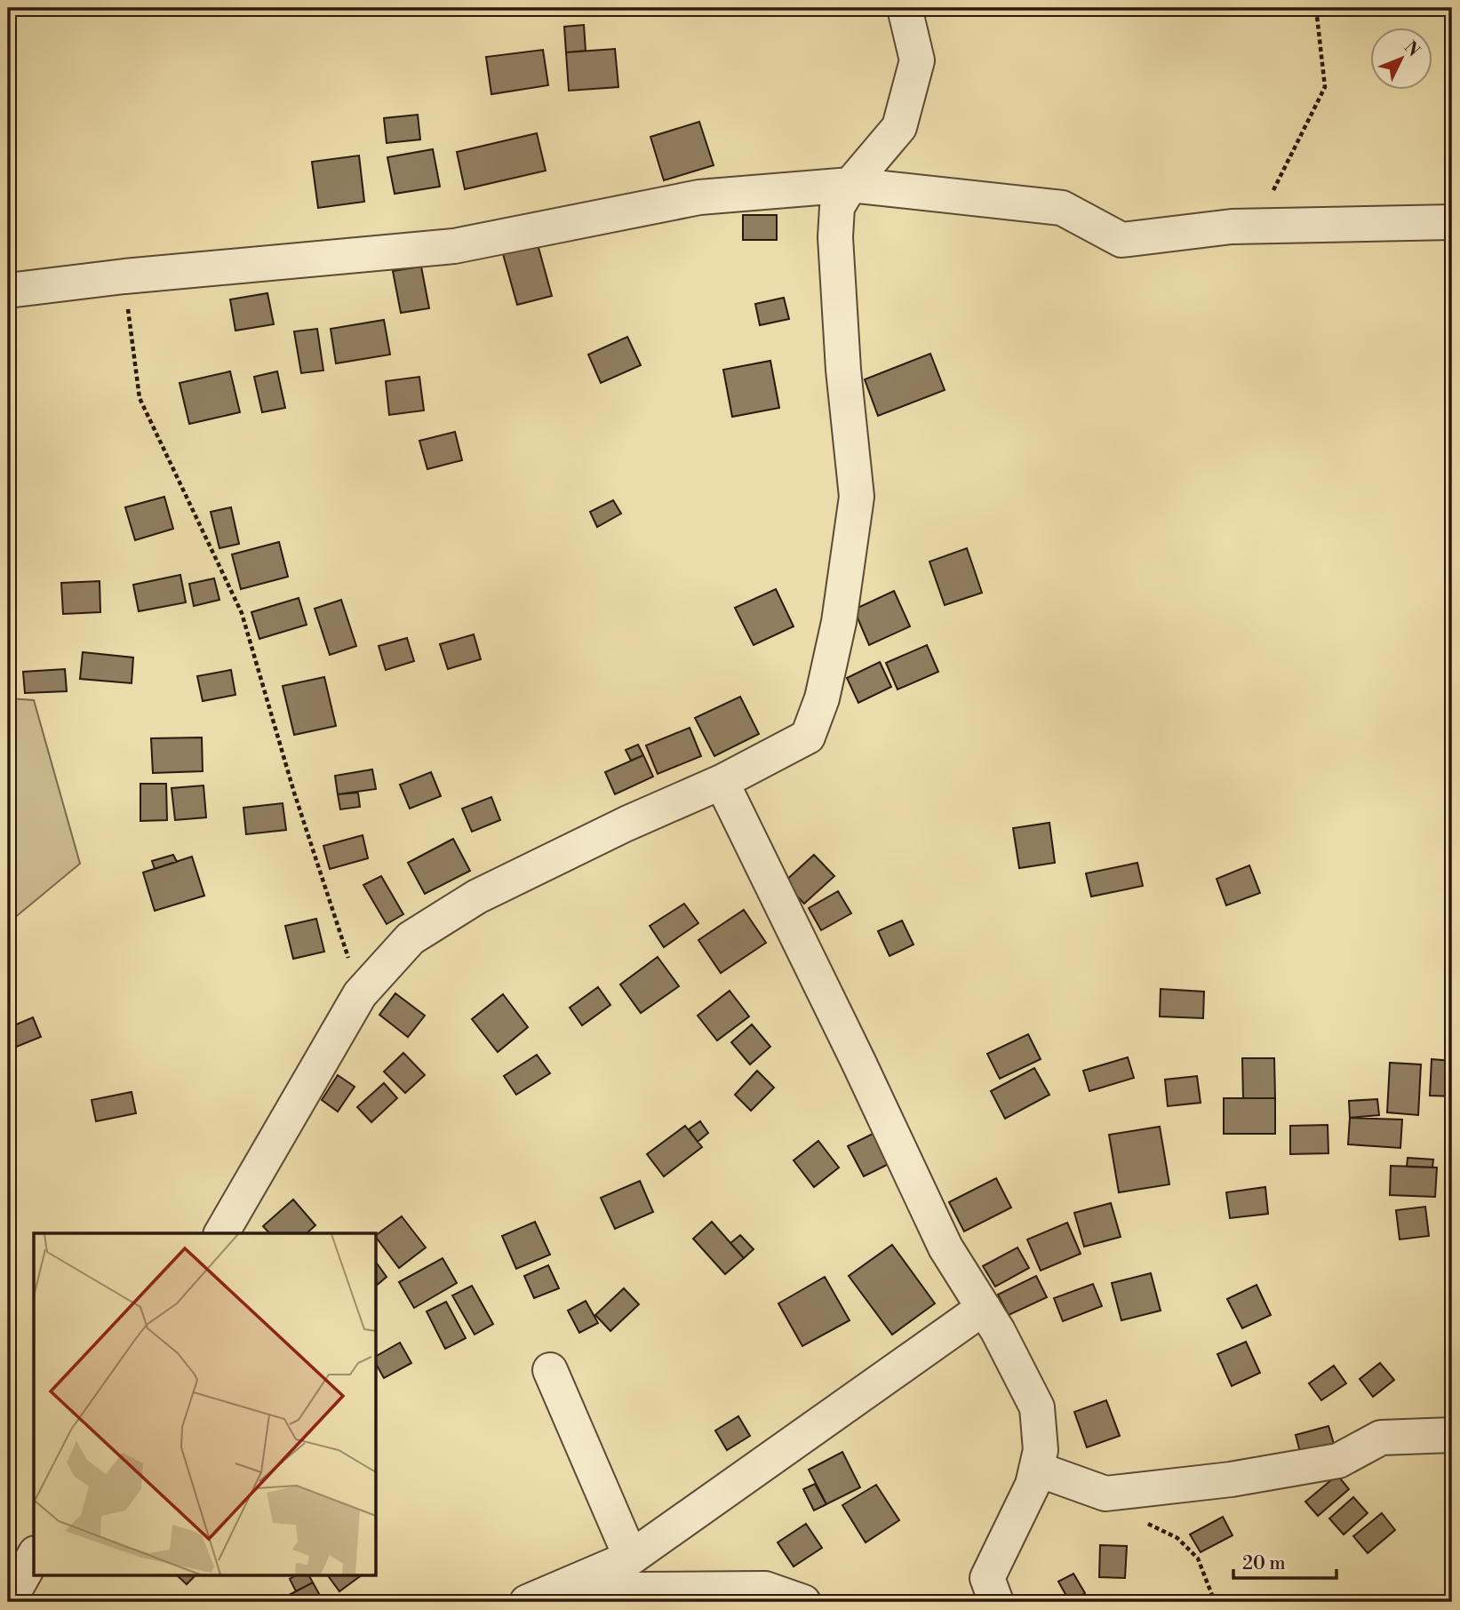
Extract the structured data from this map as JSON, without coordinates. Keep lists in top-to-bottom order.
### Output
{
  "scale_bar": "20 m",
  "north": "top right"
}
